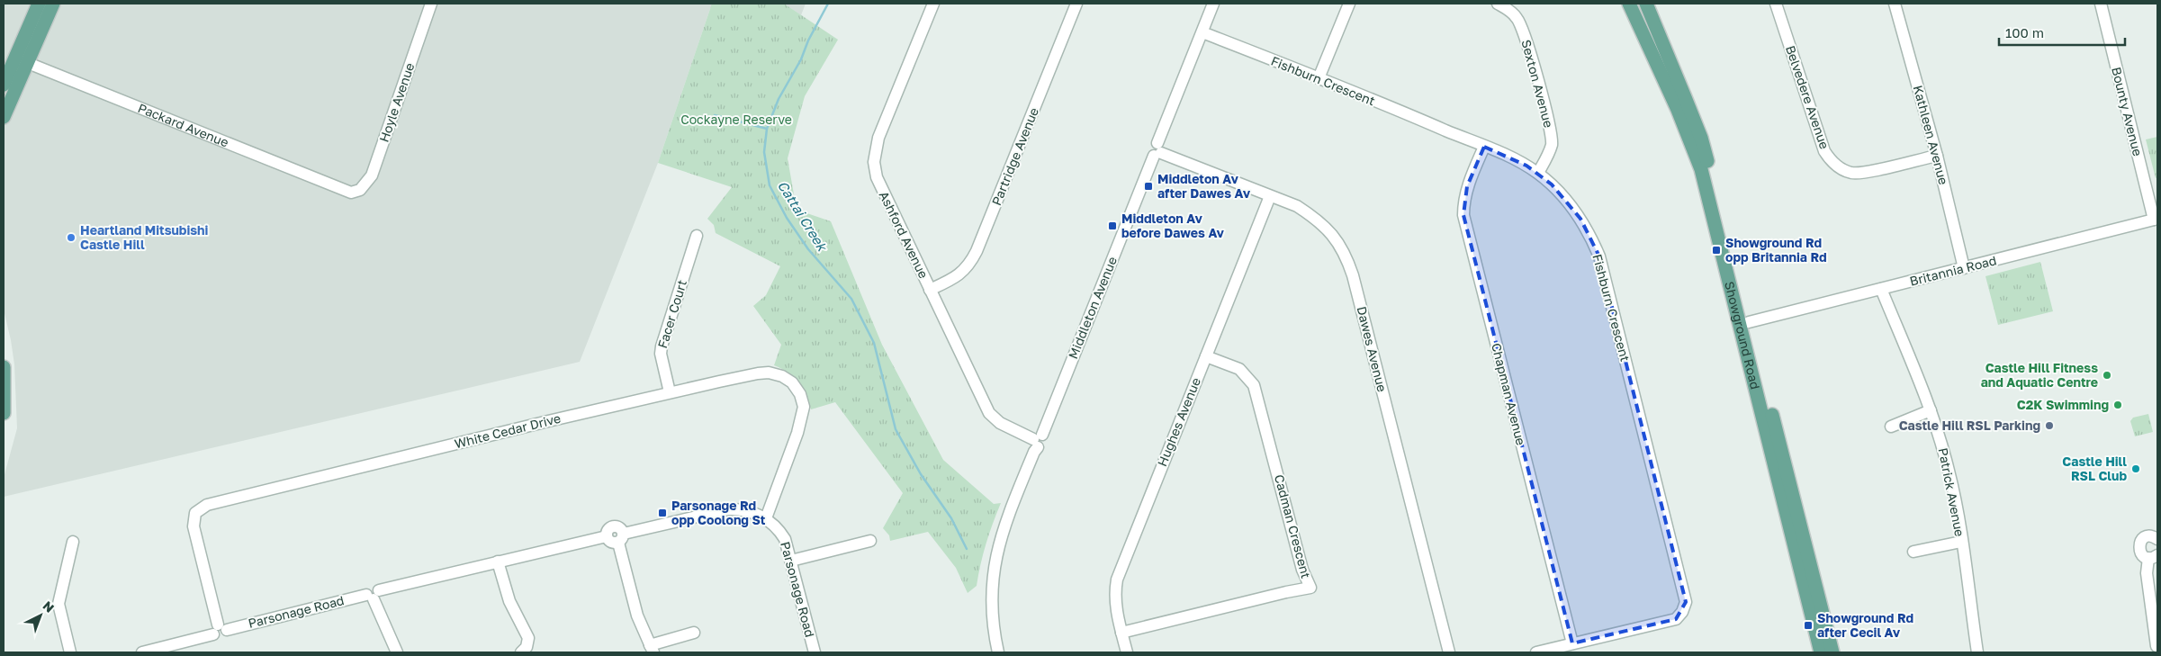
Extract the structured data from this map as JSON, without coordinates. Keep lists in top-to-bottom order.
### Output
{
  "streets": {
    "main road": ["Showground Road"],
    "street": [
      "Fishburn Crescent",
      "Sexton Avenue",
      "Belvedere Avenue",
      "Hoyle Avenue",
      "Bounty Avenue",
      "Packard Avenue",
      "Kathleen Avenue",
      "Partridge Avenue",
      "Ashford Avenue",
      "Britannia Road",
      "Middleton Avenue",
      "Facer Court",
      "Dawes Avenue",
      "Chapman Avenue",
      "Hughes Avenue",
      "White Cedar Drive",
      "Patrick Avenue",
      "Cadman Crescent",
      "Parsonage Road"
    ]
  },
  "crossings": [
    ["Fishburn Crescent", "Sexton Avenue"],
    ["Fishburn Crescent", "Middleton Avenue"],
    ["Fishburn Crescent", "Chapman Avenue"],
    ["Belvedere Avenue", "Kathleen Avenue"],
    ["Hoyle Avenue", "Packard Avenue"],
    ["Bounty Avenue", "Britannia Road"],
    ["Kathleen Avenue", "Britannia Road"],
    ["Partridge Avenue", "Ashford Avenue"],
    ["Ashford Avenue", "Middleton Avenue"],
    ["Britannia Road", "Showground Road"],
    ["Britannia Road", "Patrick Avenue"],
    ["Middleton Avenue", "Dawes Avenue"],
    ["Facer Court", "White Cedar Drive"],
    ["Dawes Avenue", "Hughes Avenue"],
    ["Hughes Avenue", "Cadman Crescent"],
    ["White Cedar Drive", "Parsonage Road"]
  ],
  "water": ["Cattai Creek"],
  "parks": ["Cockayne Reserve"],
  "places": {
    "transit": [
      "Middleton Av after Dawes Av",
      "Middleton Av before Dawes Av",
      "Showground Rd opp Britannia Rd",
      "Parsonage Rd opp Coolong St",
      "Showground Rd after Cecil Av"
    ],
    "other": [
      "Heartland Mitsubishi Castle Hill",
      "Castle Hill Fitness and Aquatic Centre",
      "C2K Swimming",
      "Castle Hill RSL Parking",
      "Castle Hill RSL Club"
    ]
  },
  "scale_bar": "100 m",
  "north": "top right"
}
